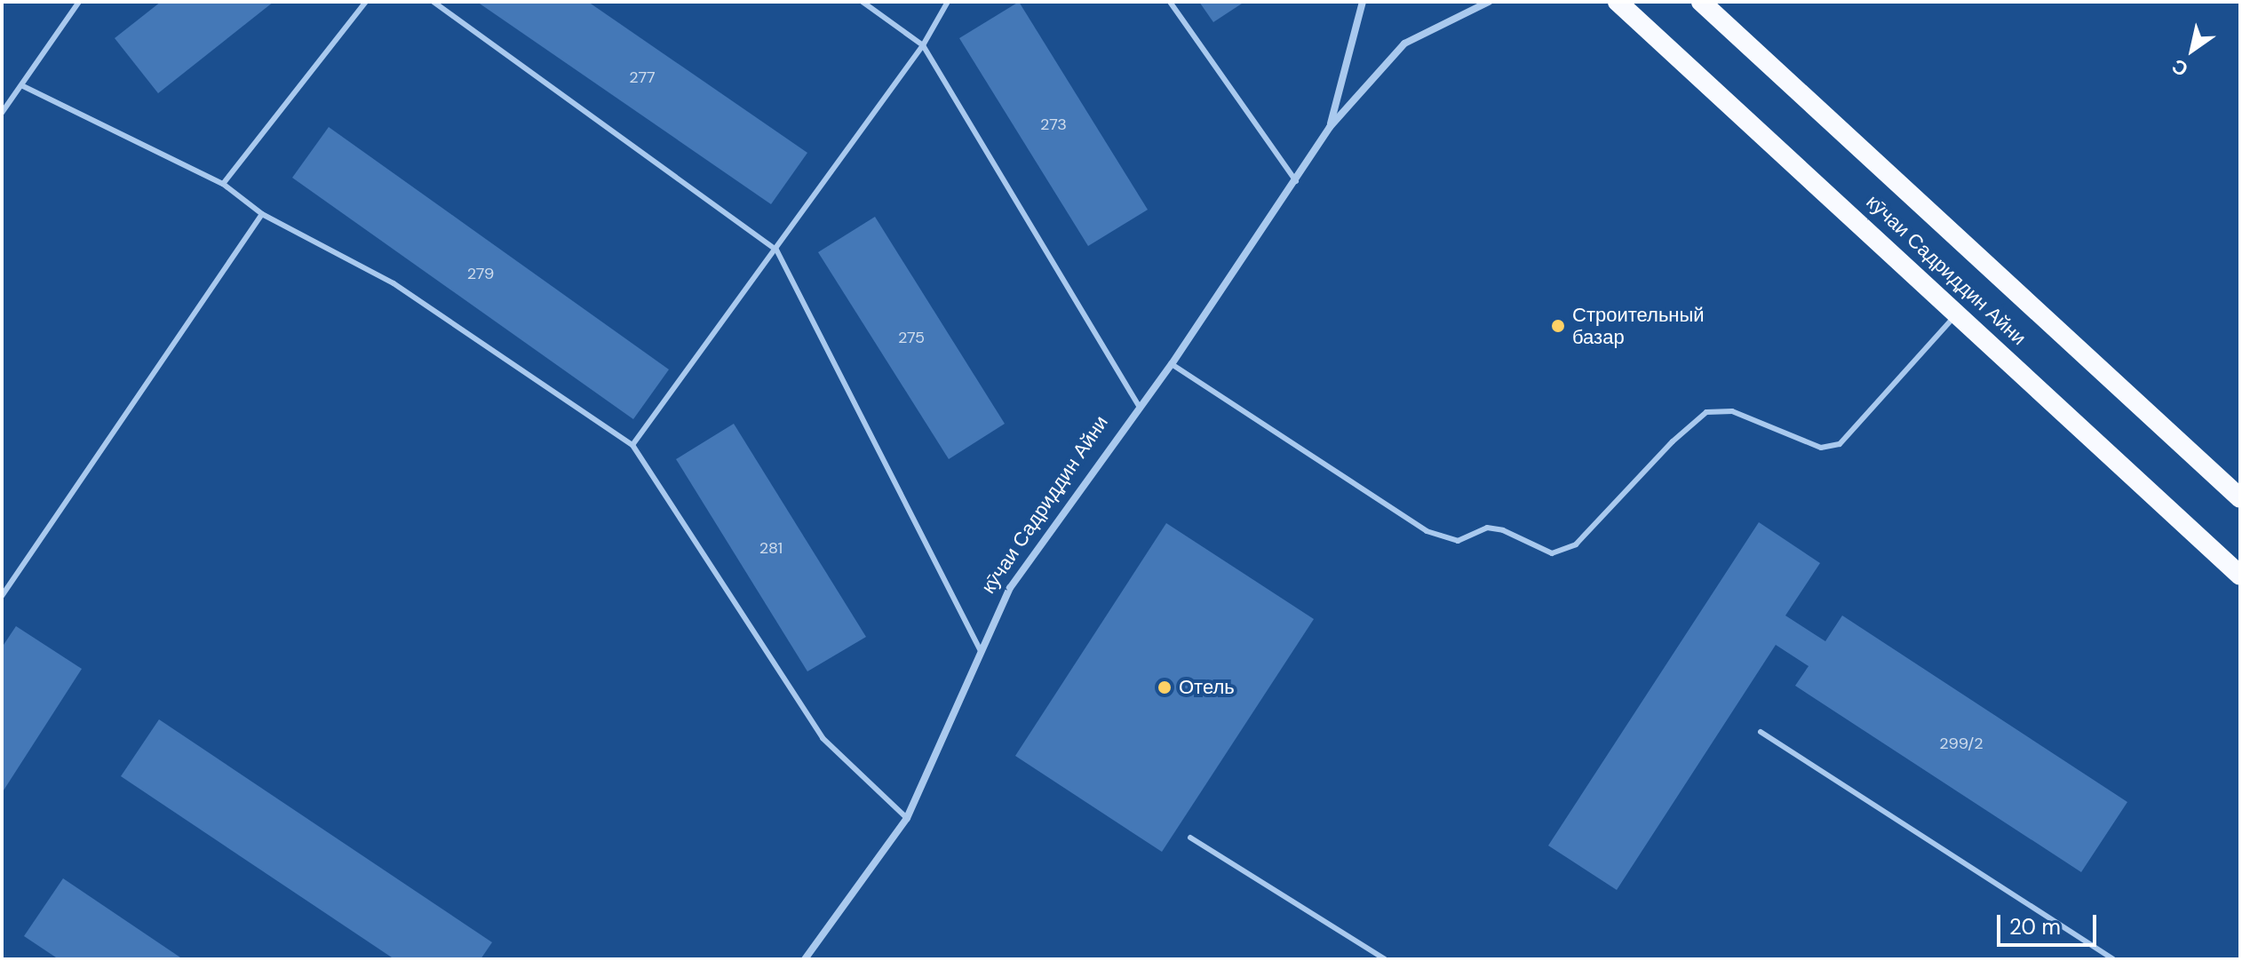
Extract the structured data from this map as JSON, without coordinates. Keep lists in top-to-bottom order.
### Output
{
  "streets": {
    "highway": ["кӯчаи Садриддин Айни"]
  },
  "places": ["Строительный базар", "Отель"],
  "house_numbers": [
    "277",
    "273",
    "279",
    "275",
    "281",
    "299/2"
  ],
  "scale_bar": "20 m",
  "north": "bottom left"
}
